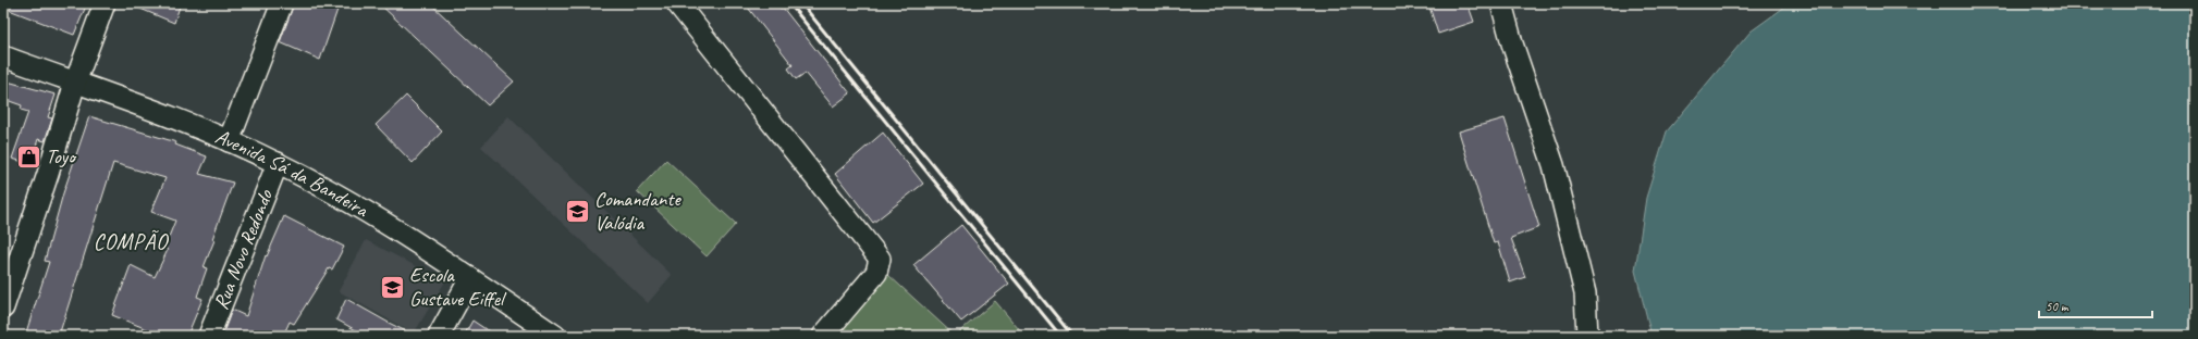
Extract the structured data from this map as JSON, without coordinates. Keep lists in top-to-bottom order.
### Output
{
  "streets": {
    "street": ["Avenida Sá da Bandeira", "Rua Novo Redondo"]
  },
  "crossings": [
    ["Avenida Sá da Bandeira", "Rua Novo Redondo"]
  ],
  "districts": ["COMPÃO"],
  "places": {
    "shop": ["Toyo"],
    "school or university": ["Comandante Valódia", "Escola Gustave Eiffel"]
  },
  "scale_bar": "50 m"
}
